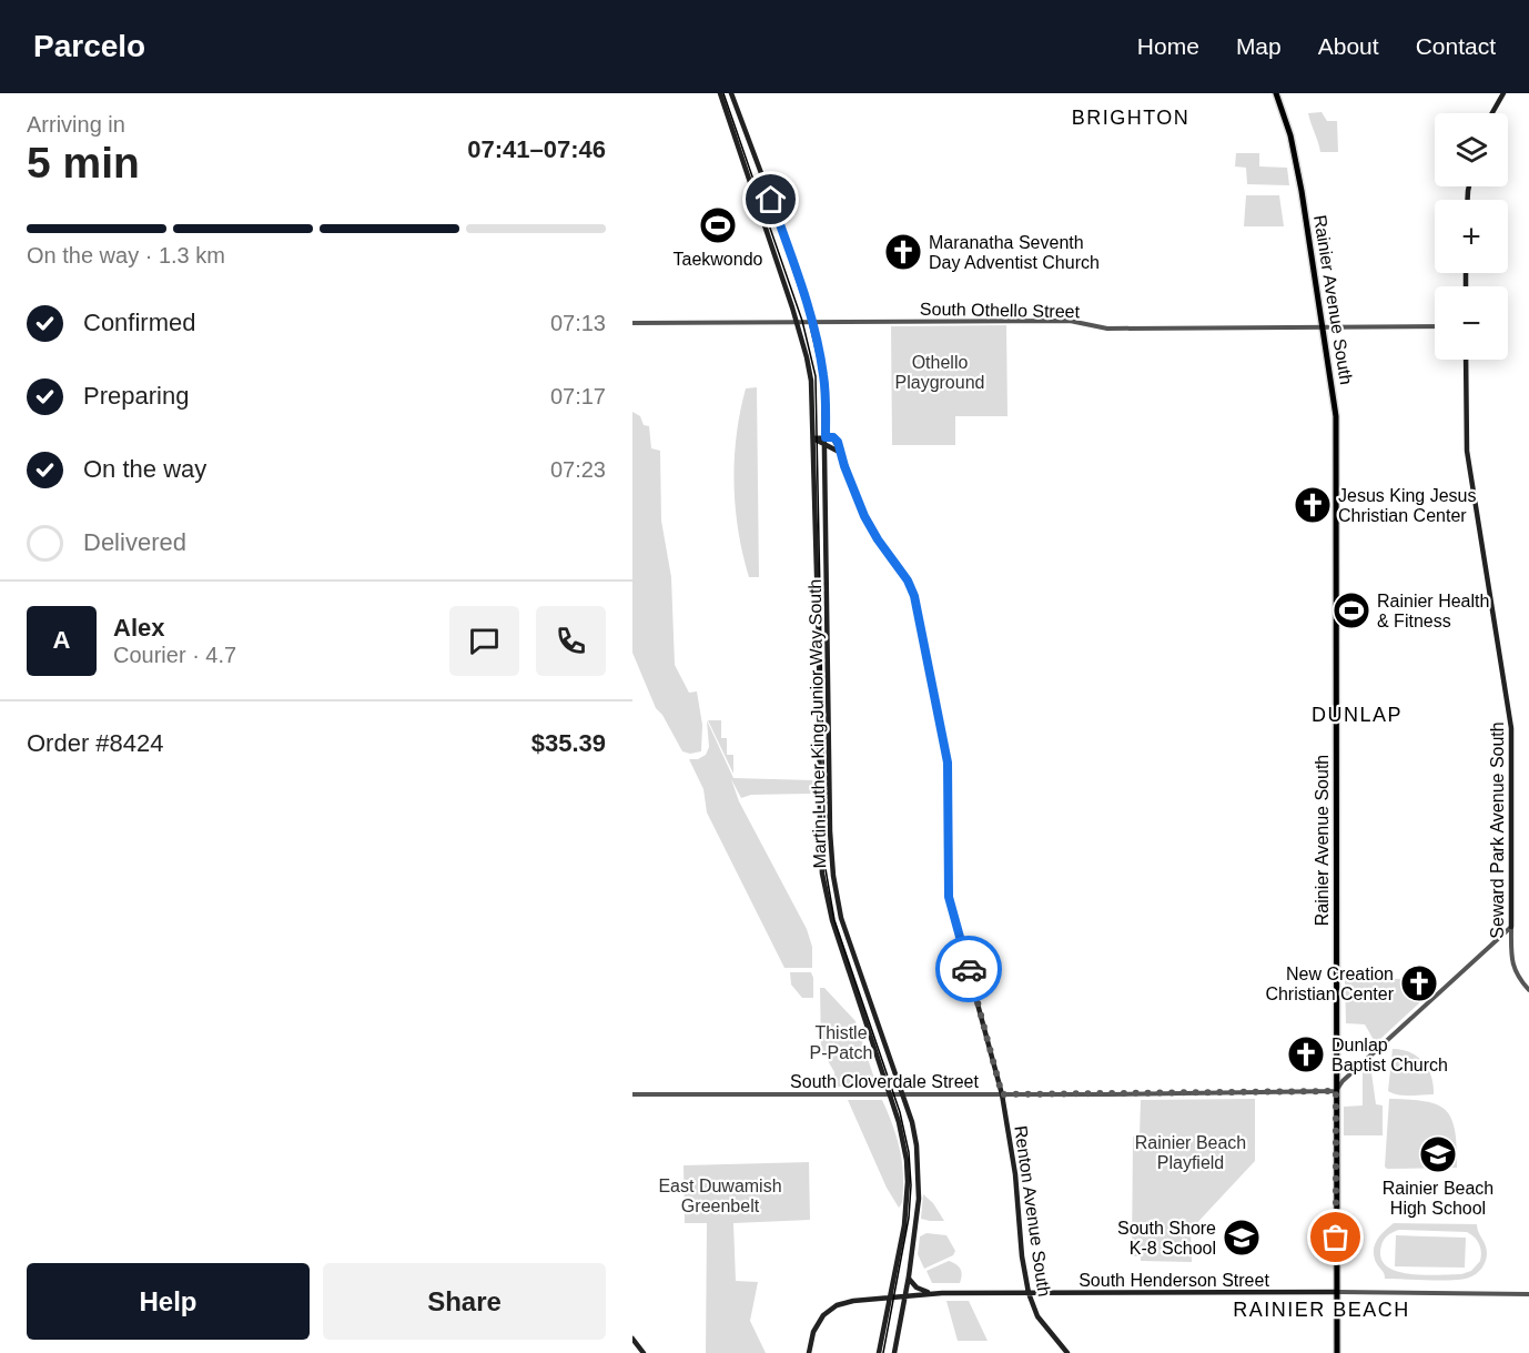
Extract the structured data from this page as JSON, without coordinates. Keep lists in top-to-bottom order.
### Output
{
  "streets": {
    "main road": [
      "Rainier Avenue South",
      "Martin Luther King Junior Way South",
      "Seward Park Avenue South",
      "Renton Avenue South",
      "South Henderson Street"
    ],
    "street": ["South Othello Street", "South Cloverdale Street"]
  },
  "crossings": [
    ["Rainier Avenue South", "South Othello Street"],
    ["Rainier Avenue South", "South Cloverdale Street"],
    ["Rainier Avenue South", "South Henderson Street"],
    ["South Othello Street", "Martin Luther King Junior Way South"],
    ["Martin Luther King Junior Way South", "South Cloverdale Street"],
    ["Martin Luther King Junior Way South", "Renton Avenue South"],
    ["Martin Luther King Junior Way South", "South Henderson Street"],
    ["South Cloverdale Street", "Renton Avenue South"],
    ["Renton Avenue South", "South Henderson Street"]
  ],
  "districts": ["BRIGHTON", "DUNLAP", "RAINIER BEACH"],
  "parks": [
    "Othello Playground",
    "Thistle P-Patch",
    "Rainier Beach Playfield",
    "East Duwamish Greenbelt"
  ],
  "places": {
    "sports": ["Taekwondo", "Rainier Health & Fitness"],
    "church": [
      "Maranatha Seventh Day Adventist Church",
      "Jesus King Jesus Christian Center",
      "New Creation Christian Center",
      "Dunlap Baptist Church"
    ],
    "school or university": ["Rainier Beach High School", "South Shore K-8 School"]
  },
  "page": {
    "header": "Parcelo",
    "nav": [
      "Home",
      "Map",
      "About",
      "Contact"
    ],
    "heading": ["5 min", "Arriving in", "07:41–07:46"],
    "panel": [
      "Alex",
      "Courier · 4.7",
      "Order #8424",
      "$35.39"
    ],
    "map_buttons": ["+", "−"],
    "bar": "On the way · 1.3 km",
    "list": [
      ["Confirmed", "07:13"],
      ["Preparing", "07:17"],
      ["On the way", "07:23"],
      "Delivered"
    ],
    "round": "A",
    "buttons": ["Help", "Share"]
  }
}
